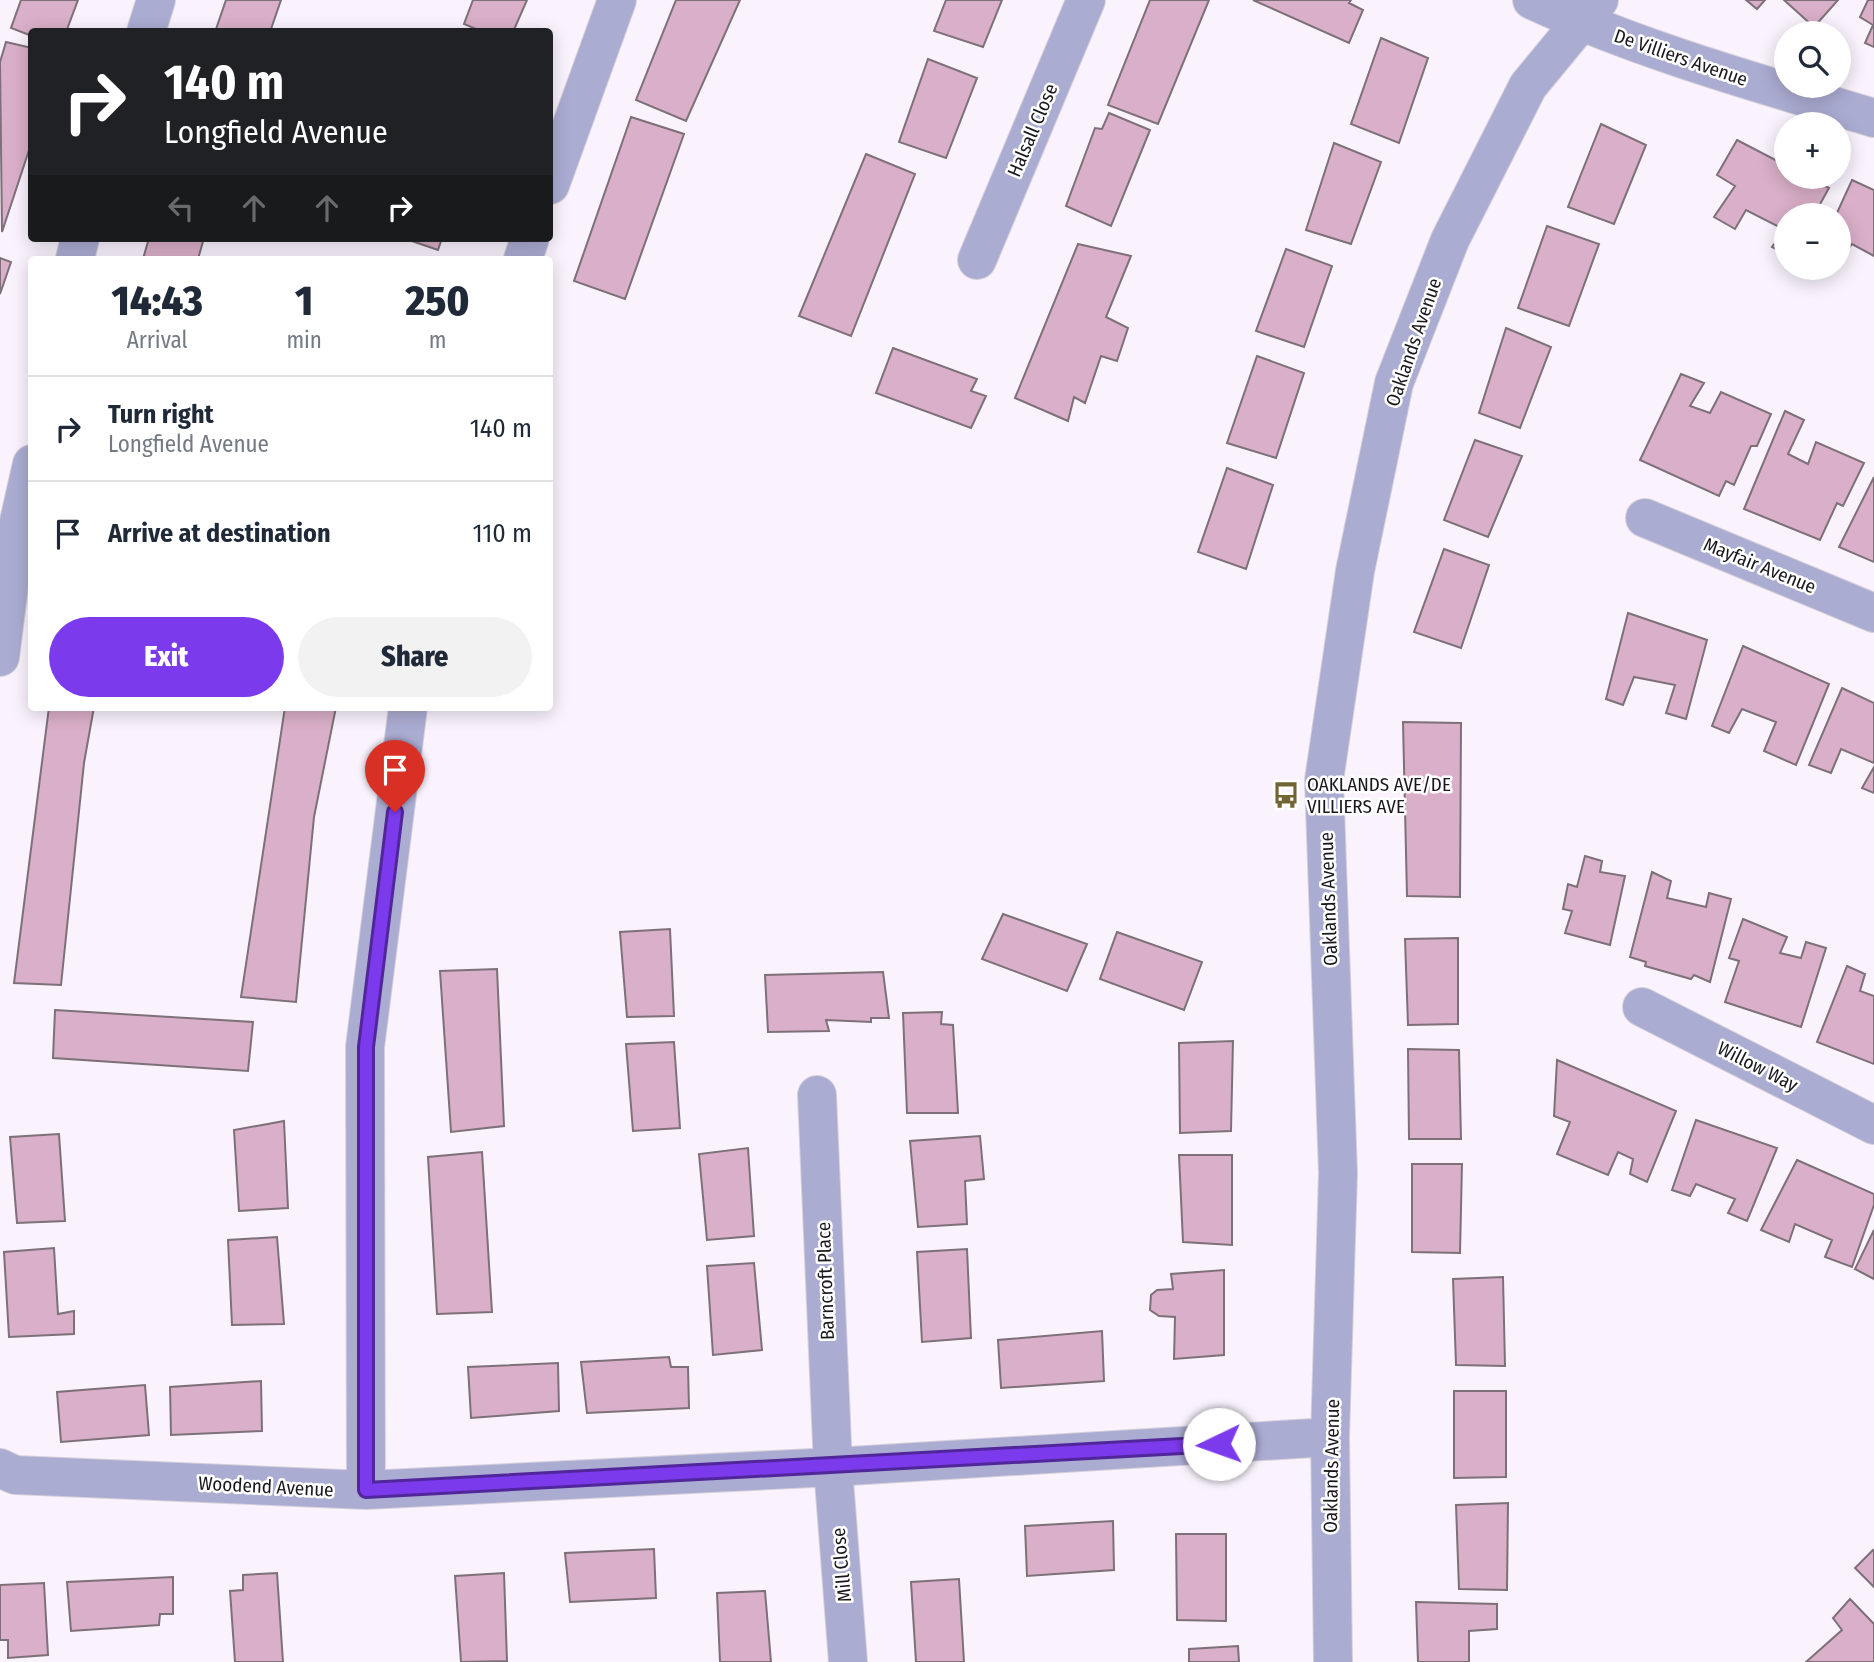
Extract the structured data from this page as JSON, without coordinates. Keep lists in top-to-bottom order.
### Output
{
  "streets": {
    "street": [
      "De Villiers Avenue",
      "Halsall Close",
      "Oaklands Avenue",
      "Mayfair Avenue",
      "Willow Way",
      "Barncroft Place",
      "Woodend Avenue",
      "Mill Close"
    ]
  },
  "crossings": [
    ["De Villiers Avenue", "Oaklands Avenue"],
    ["Oaklands Avenue", "Woodend Avenue"],
    ["Barncroft Place", "Woodend Avenue"],
    ["Barncroft Place", "Mill Close"],
    ["Woodend Avenue", "Mill Close"]
  ],
  "places": {
    "bus stop": ["OAKLANDS AVE/DE VILLIERS AVE"]
  },
  "page": {
    "map_buttons": ["+", "−"],
    "turn": ["140 m", "Longfield Avenue"],
    "eta": [
      "14:43",
      "Arrival",
      "1",
      "min",
      "250",
      "m"
    ],
    "list": [
      {
        "name": "Turn right",
        "note": "Longfield Avenue",
        "value": "140 m"
      },
      {
        "name": "Arrive at destination",
        "value": "110 m"
      }
    ],
    "buttons": ["Exit", "Share"]
  }
}
